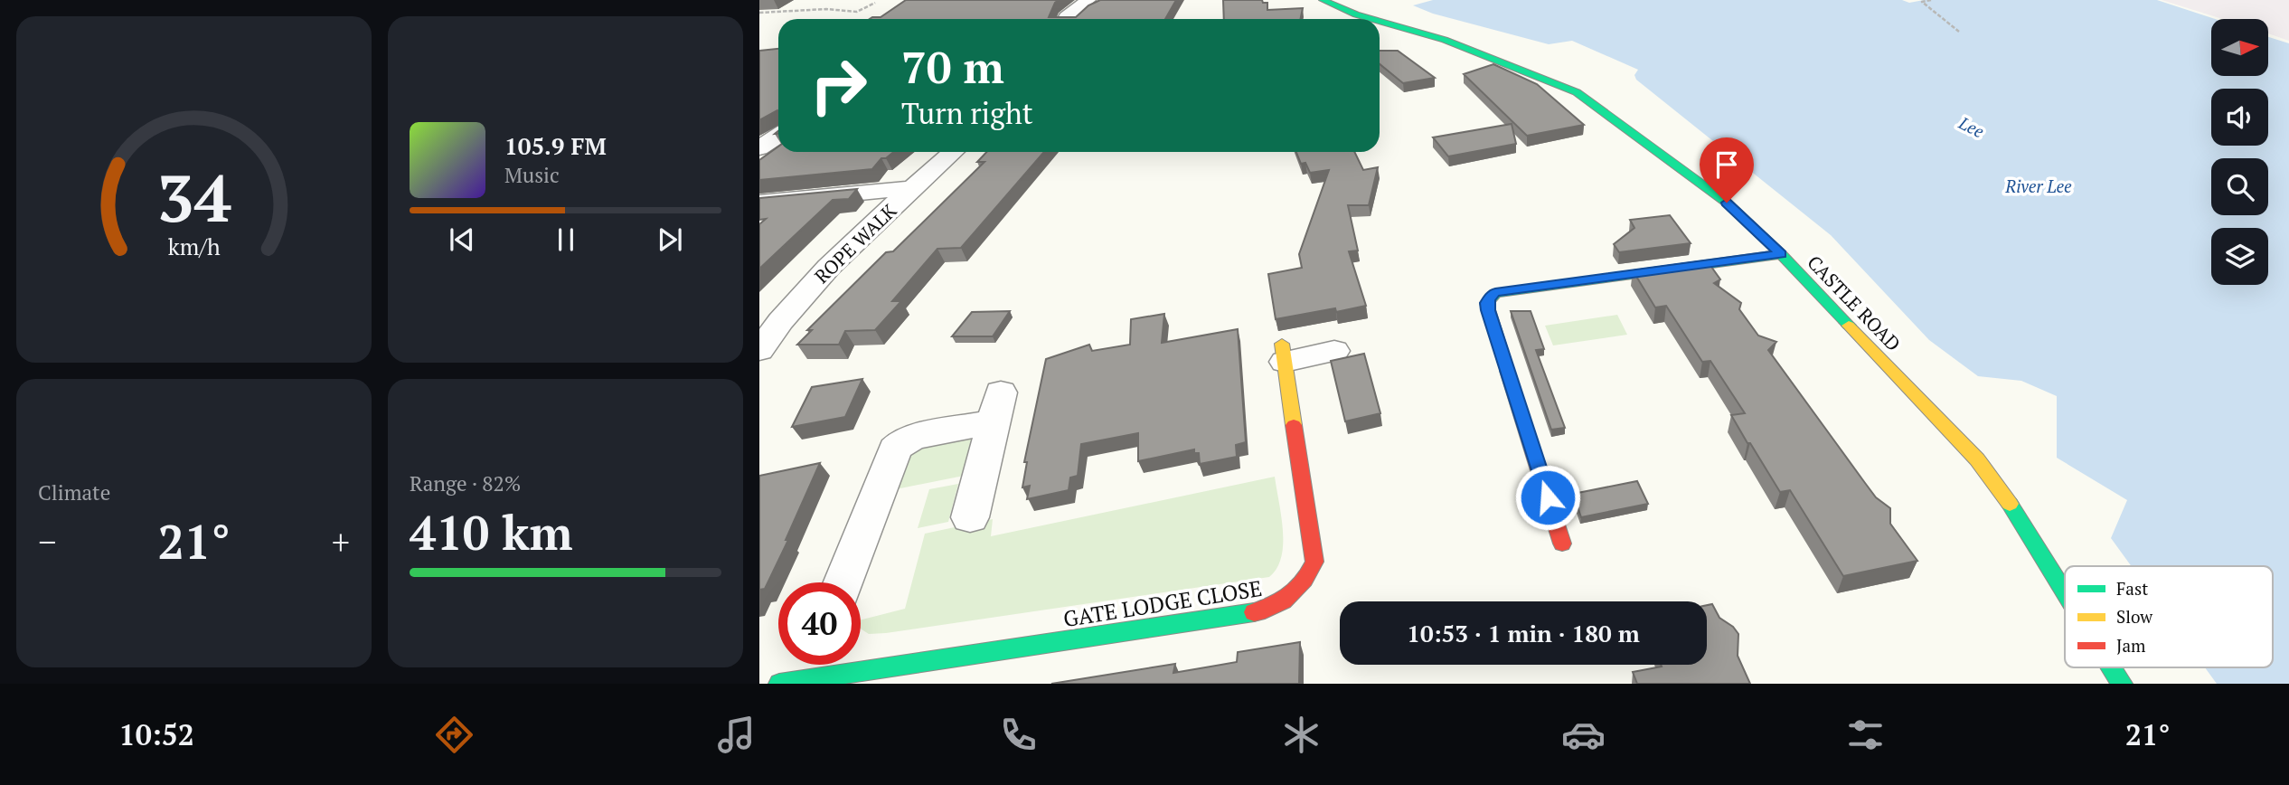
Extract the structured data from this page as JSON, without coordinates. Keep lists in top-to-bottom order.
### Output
{
  "streets": {
    "main road": ["CASTLE ROAD", "GATE LODGE CLOSE"],
    "street": ["ROPE WALK"]
  },
  "water": ["Lee", "River Lee"],
  "legend": ["Fast", "Slow", "Jam"],
  "north": "right",
  "page": {
    "turn": ["70 m", "Turn right"],
    "song": ["105.9 FM", "Music"],
    "tile": [
      "Climate",
      ["Range · 82%", "410 km"]
    ],
    "heat": ["−", "21°", "+"],
    "limit": "40",
    "trip": "10:53 · 1 min · 180 m",
    "tabs": ["10:52", "21°"],
    "gauge": ["34", "km/h"]
  }
}
